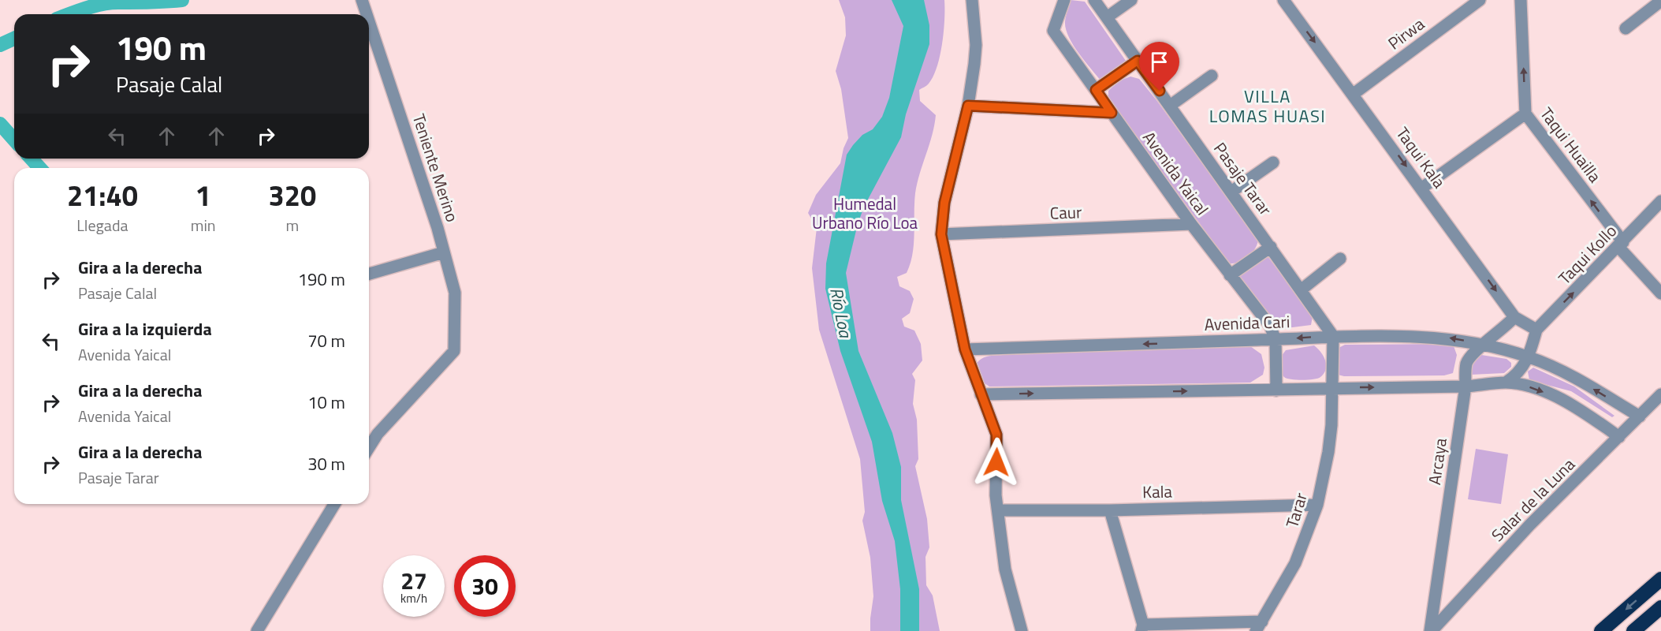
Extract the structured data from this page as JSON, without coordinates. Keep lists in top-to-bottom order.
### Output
{
  "streets": {
    "street": [
      "Pirwa",
      "Taqui Huailla",
      "Taqui Kala",
      "Teniente Merino",
      "Avenida Yaical",
      "Pasaje Tarar",
      "Caur",
      "Taqui Kollo",
      "Avenida Cari",
      "Arcaya",
      "Kala",
      "Salar de la Luna",
      "Tarar"
    ]
  },
  "crossings": [
    ["Pirwa", "Taqui Kala"],
    ["Taqui Huailla", "Taqui Kollo"],
    ["Taqui Kala", "Taqui Kollo"],
    ["Taqui Kala", "Arcaya"],
    ["Avenida Yaical", "Caur"],
    ["Avenida Yaical", "Avenida Cari"],
    ["Pasaje Tarar", "Avenida Cari"],
    ["Avenida Cari", "Arcaya"],
    ["Avenida Cari", "Salar de la Luna"],
    ["Arcaya", "Salar de la Luna"],
    ["Kala", "Tarar"]
  ],
  "one_way": ["Taqui Huailla", "Taqui Kala", "Taqui Kollo"],
  "districts": ["VILLA LOMAS HUASI"],
  "water": ["Río Loa"],
  "parks": ["Humedal Urbano Río Loa"],
  "page": {
    "turn": ["190 m", "Pasaje Calal"],
    "eta": [
      "21:40",
      "Llegada",
      "1",
      "min",
      "320",
      "m"
    ],
    "list": [
      {
        "name": "Gira a la derecha",
        "note": "Pasaje Calal",
        "value": "190 m"
      },
      {
        "name": "Gira a la izquierda",
        "note": "Avenida Yaical",
        "value": "70 m"
      },
      {
        "name": "Gira a la derecha",
        "note": "Avenida Yaical",
        "value": "10 m"
      },
      {
        "name": "Gira a la derecha",
        "note": "Pasaje Tarar",
        "value": "30 m"
      }
    ],
    "speed": "27 km/h",
    "limit": "30"
  }
}
